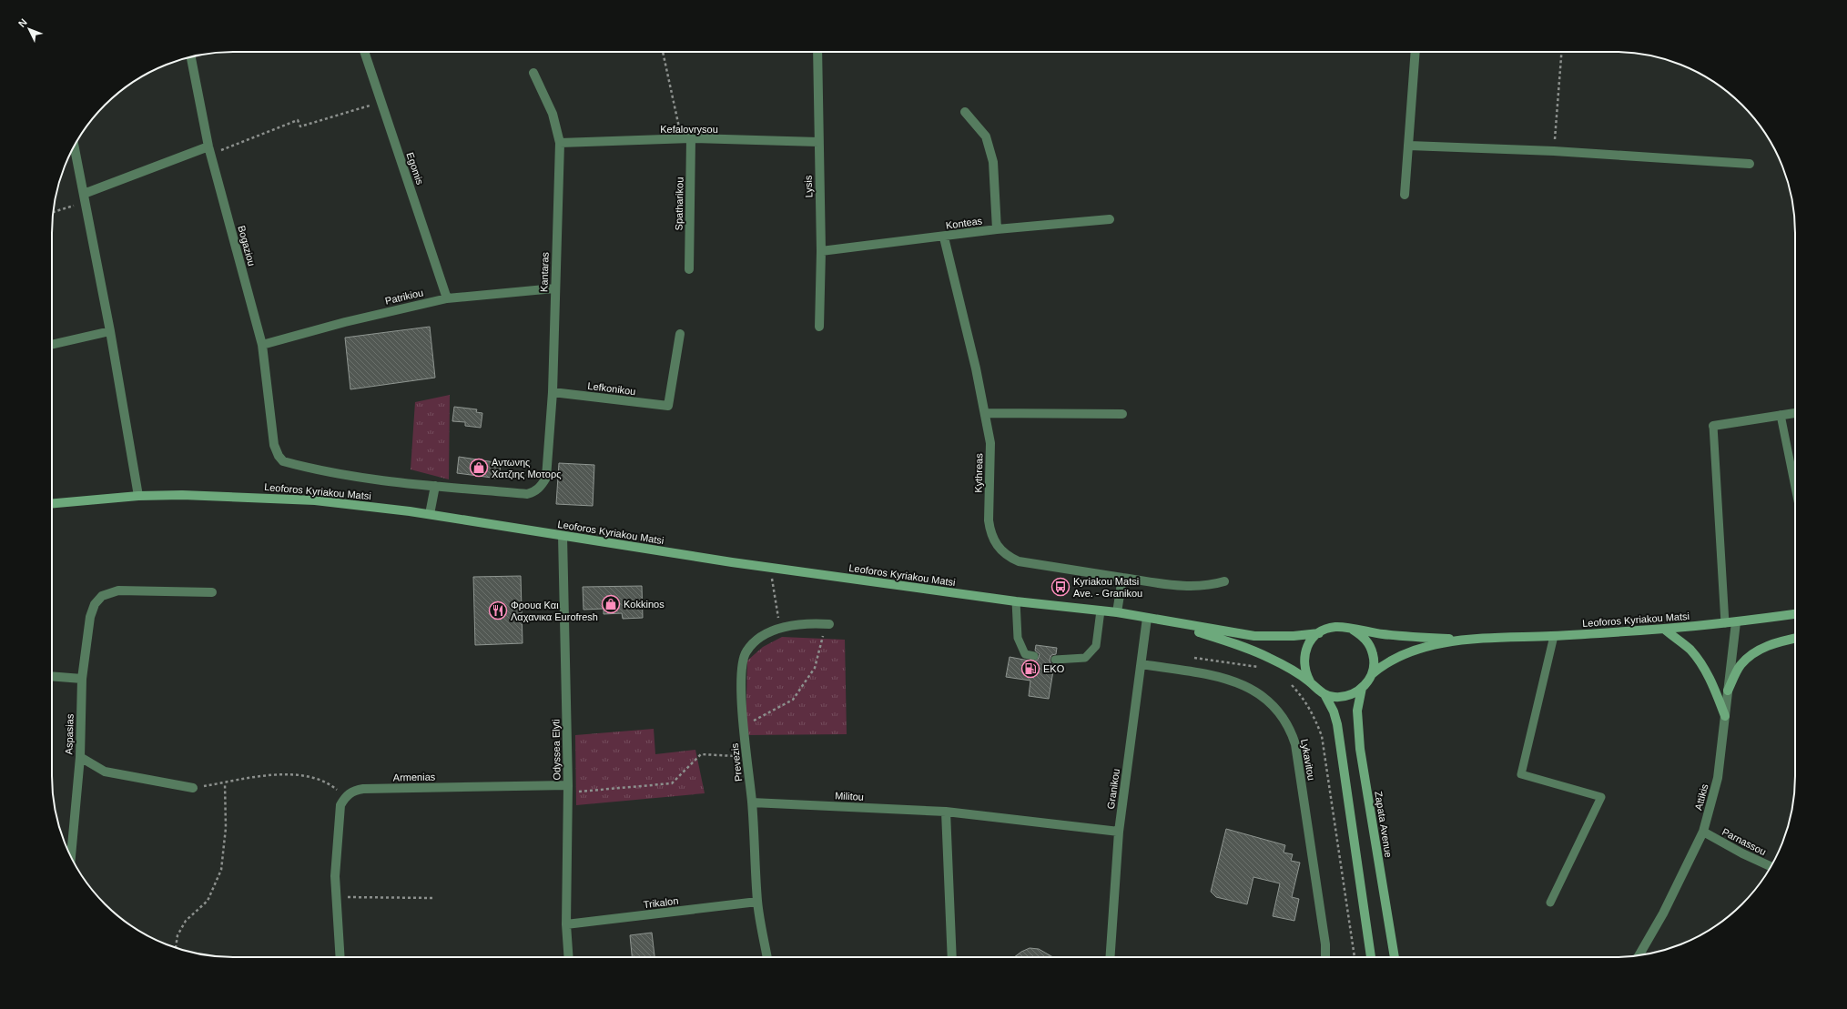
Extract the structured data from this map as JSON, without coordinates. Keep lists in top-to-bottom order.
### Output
{
  "streets": {
    "main road": ["Leoforos Kyriakou Matsi", "Zapata Avenue"],
    "street": [
      "Kefalovrysou",
      "Egomis",
      "Lysis",
      "Spatharikou",
      "Konteas",
      "Bogaziou",
      "Kantaras",
      "Patrikiou",
      "Lefkonikou",
      "Kythreas",
      "Aspasias",
      "Odyssea Elyti",
      "Lykavitou",
      "Prevezis",
      "Armenias",
      "Granikou",
      "Militou",
      "Attikis",
      "Parnassou",
      "Trikalon"
    ]
  },
  "crossings": [
    ["Kefalovrysou", "Lysis"],
    ["Kefalovrysou", "Spatharikou"],
    ["Kefalovrysou", "Kantaras"],
    ["Egomis", "Patrikiou"],
    ["Lysis", "Konteas"],
    ["Konteas", "Kythreas"],
    ["Bogaziou", "Kantaras"],
    ["Bogaziou", "Patrikiou"],
    ["Kantaras", "Patrikiou"],
    ["Kantaras", "Lefkonikou"],
    ["Leoforos Kyriakou Matsi", "Odyssea Elyti"],
    ["Leoforos Kyriakou Matsi", "Granikou"],
    ["Leoforos Kyriakou Matsi", "Attikis"],
    ["Leoforos Kyriakou Matsi", "Zapata Avenue"],
    ["Odyssea Elyti", "Armenias"],
    ["Odyssea Elyti", "Trikalon"],
    ["Lykavitou", "Granikou"],
    ["Prevezis", "Militou"],
    ["Prevezis", "Trikalon"],
    ["Granikou", "Militou"],
    ["Attikis", "Parnassou"]
  ],
  "places": {
    "shop": ["Αντωνης Χατζιης Μοτορς", "Kokkinos"],
    "bus stop": ["Kyriakou Matsi Ave. - Granikou"],
    "restaurant": ["Φρουα Και Λαχανικα Eurofresh"],
    "fuel station": ["EKO"]
  },
  "north": "top left"
}
